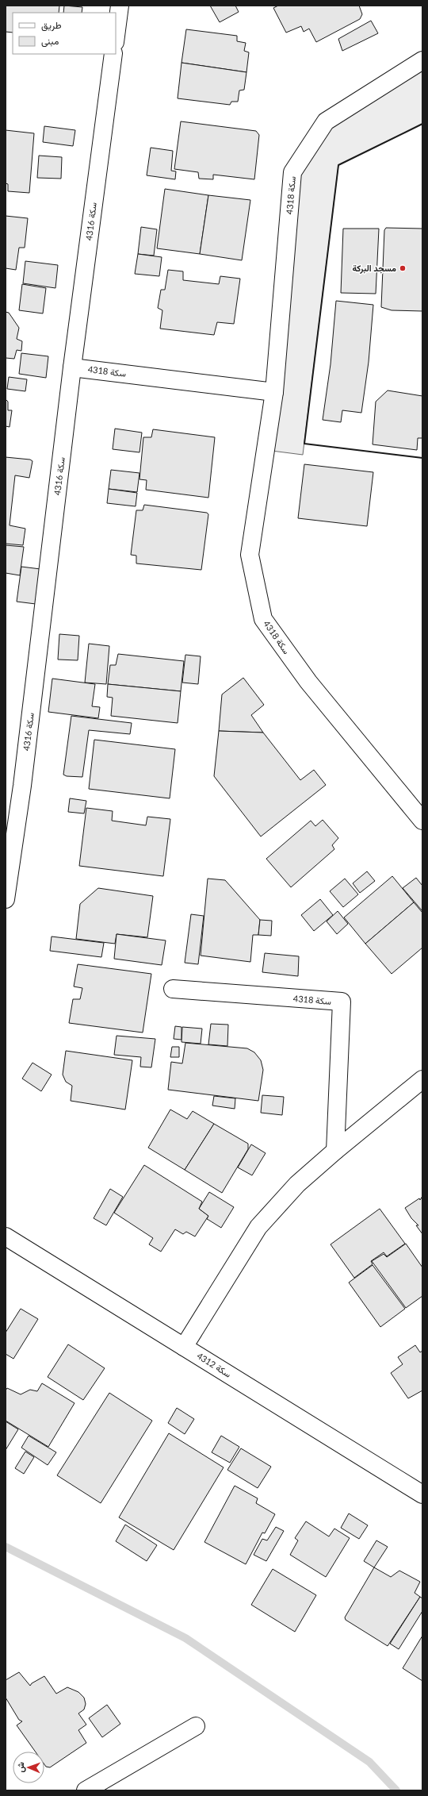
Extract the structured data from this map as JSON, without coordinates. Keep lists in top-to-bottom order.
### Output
{
  "streets": {
    "street": ["سكة 4318", "سكة 4316", "سكة 4312"]
  },
  "crossings": [
    ["سكة 4318", "سكة 4316"]
  ],
  "places": ["مسجد البركة"],
  "legend": ["طريق", "مبنى"],
  "north": "left"
}
